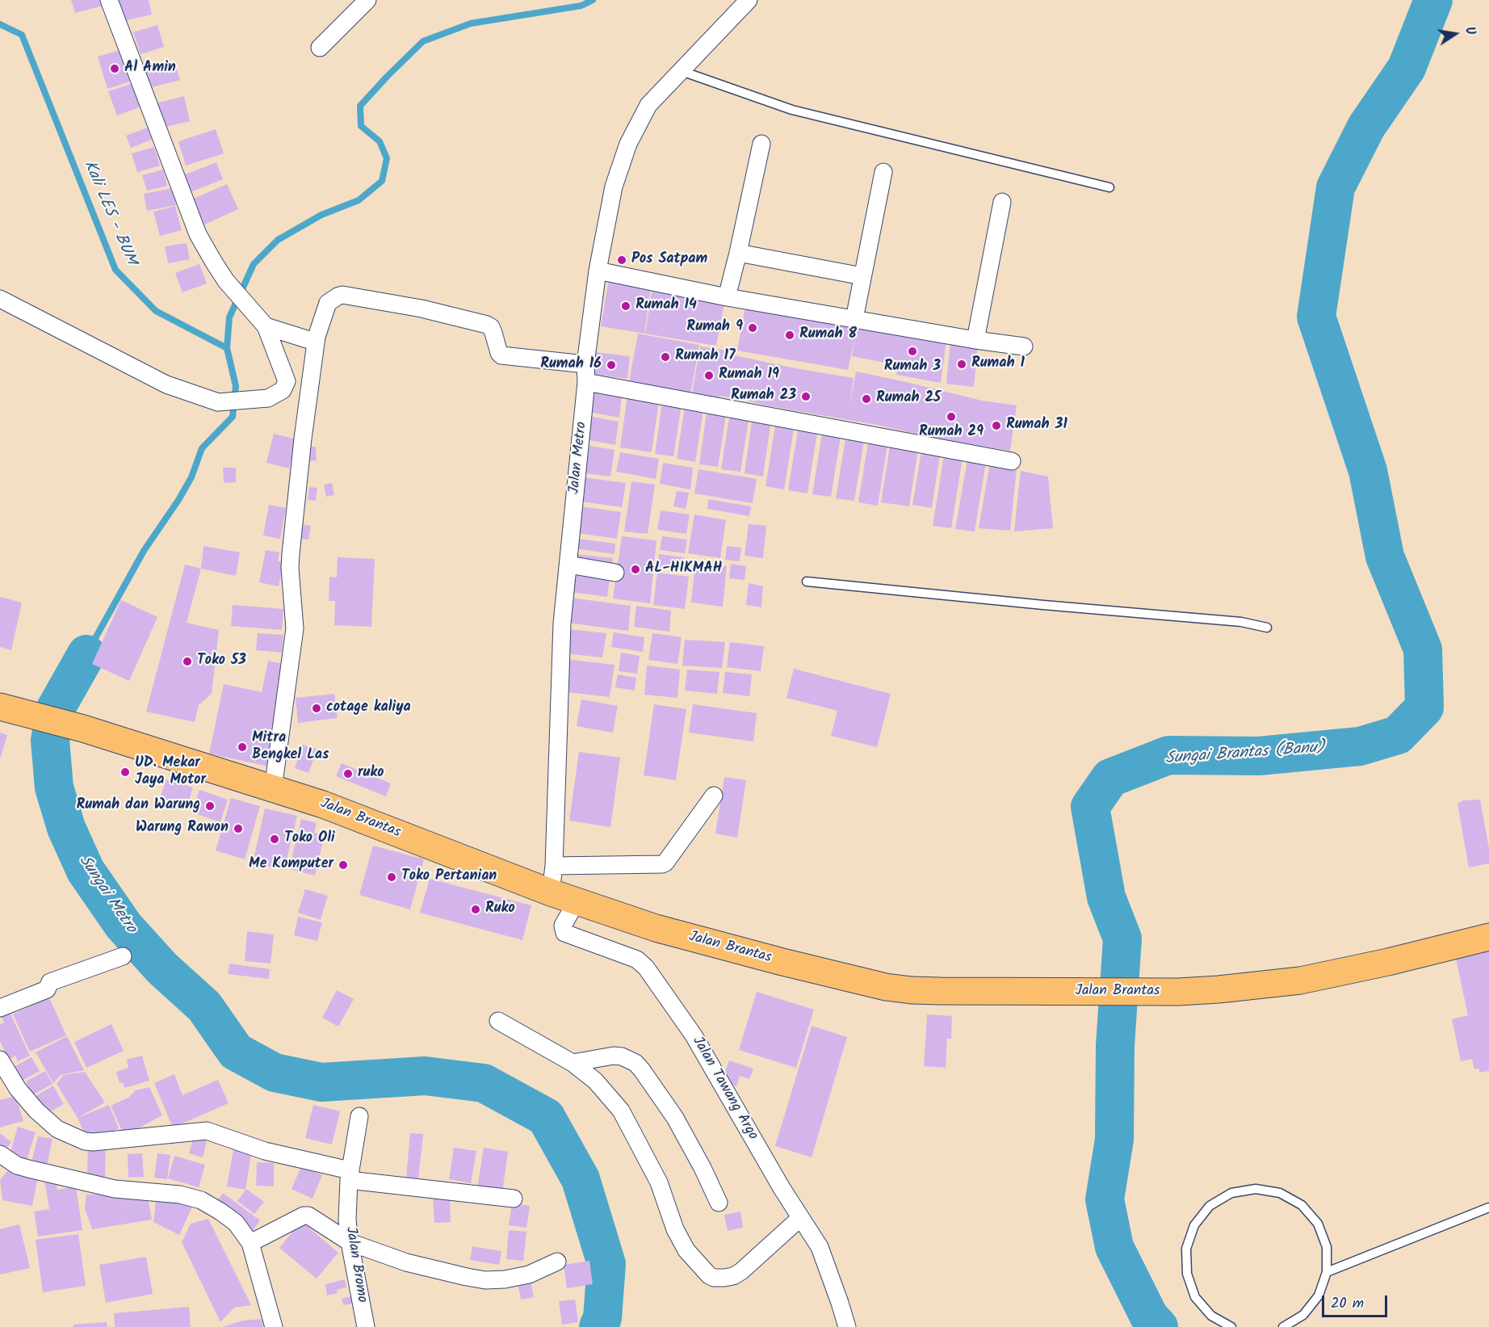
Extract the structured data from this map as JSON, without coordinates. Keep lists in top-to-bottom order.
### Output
{
  "streets": {
    "main road": ["Jalan Brantas"],
    "street": ["Jalan Metro", "Jalan Tawang Argo", "Jalan Bromo"]
  },
  "crossings": [
    ["Jalan Metro", "Jalan Brantas"],
    ["Jalan Brantas", "Jalan Tawang Argo"]
  ],
  "water": ["Kali LES - BUM", "Sungai Brantas (Banu)", "Sungai Metro"],
  "places": [
    "Al Amin",
    "Pos Satpam",
    "Rumah 14",
    "Rumah 9",
    "Rumah 8",
    "Rumah 3",
    "Rumah 17",
    "Rumah 1",
    "Rumah 16",
    "Rumah 19",
    "Rumah 23",
    "Rumah 25",
    "Rumah 29",
    "Rumah 31",
    "AL-HIKMAH",
    "Toko 53",
    "cotage kaliya",
    "Mitra Bengkel Las",
    "UD. Mekar Jaya Motor",
    "ruko",
    "Rumah dan Warung",
    "Warung Rawon",
    "Toko Oli",
    "Me Komputer",
    "Toko Pertanian",
    "Ruko"
  ],
  "scale_bar": "20 m",
  "north": "right"
}
